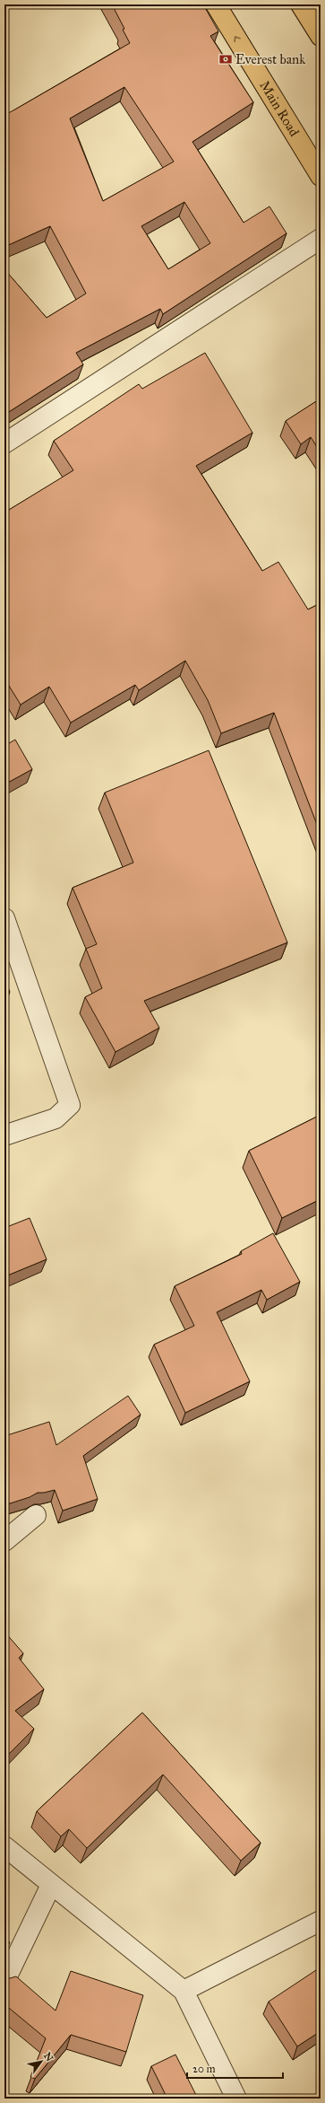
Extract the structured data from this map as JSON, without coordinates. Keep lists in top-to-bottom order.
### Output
{
  "streets": {
    "main road": ["Main Road"]
  },
  "one_way": ["Main Road"],
  "places": {
    "bank": ["Everest bank"]
  },
  "scale_bar": "20 m",
  "north": "top right"
}
